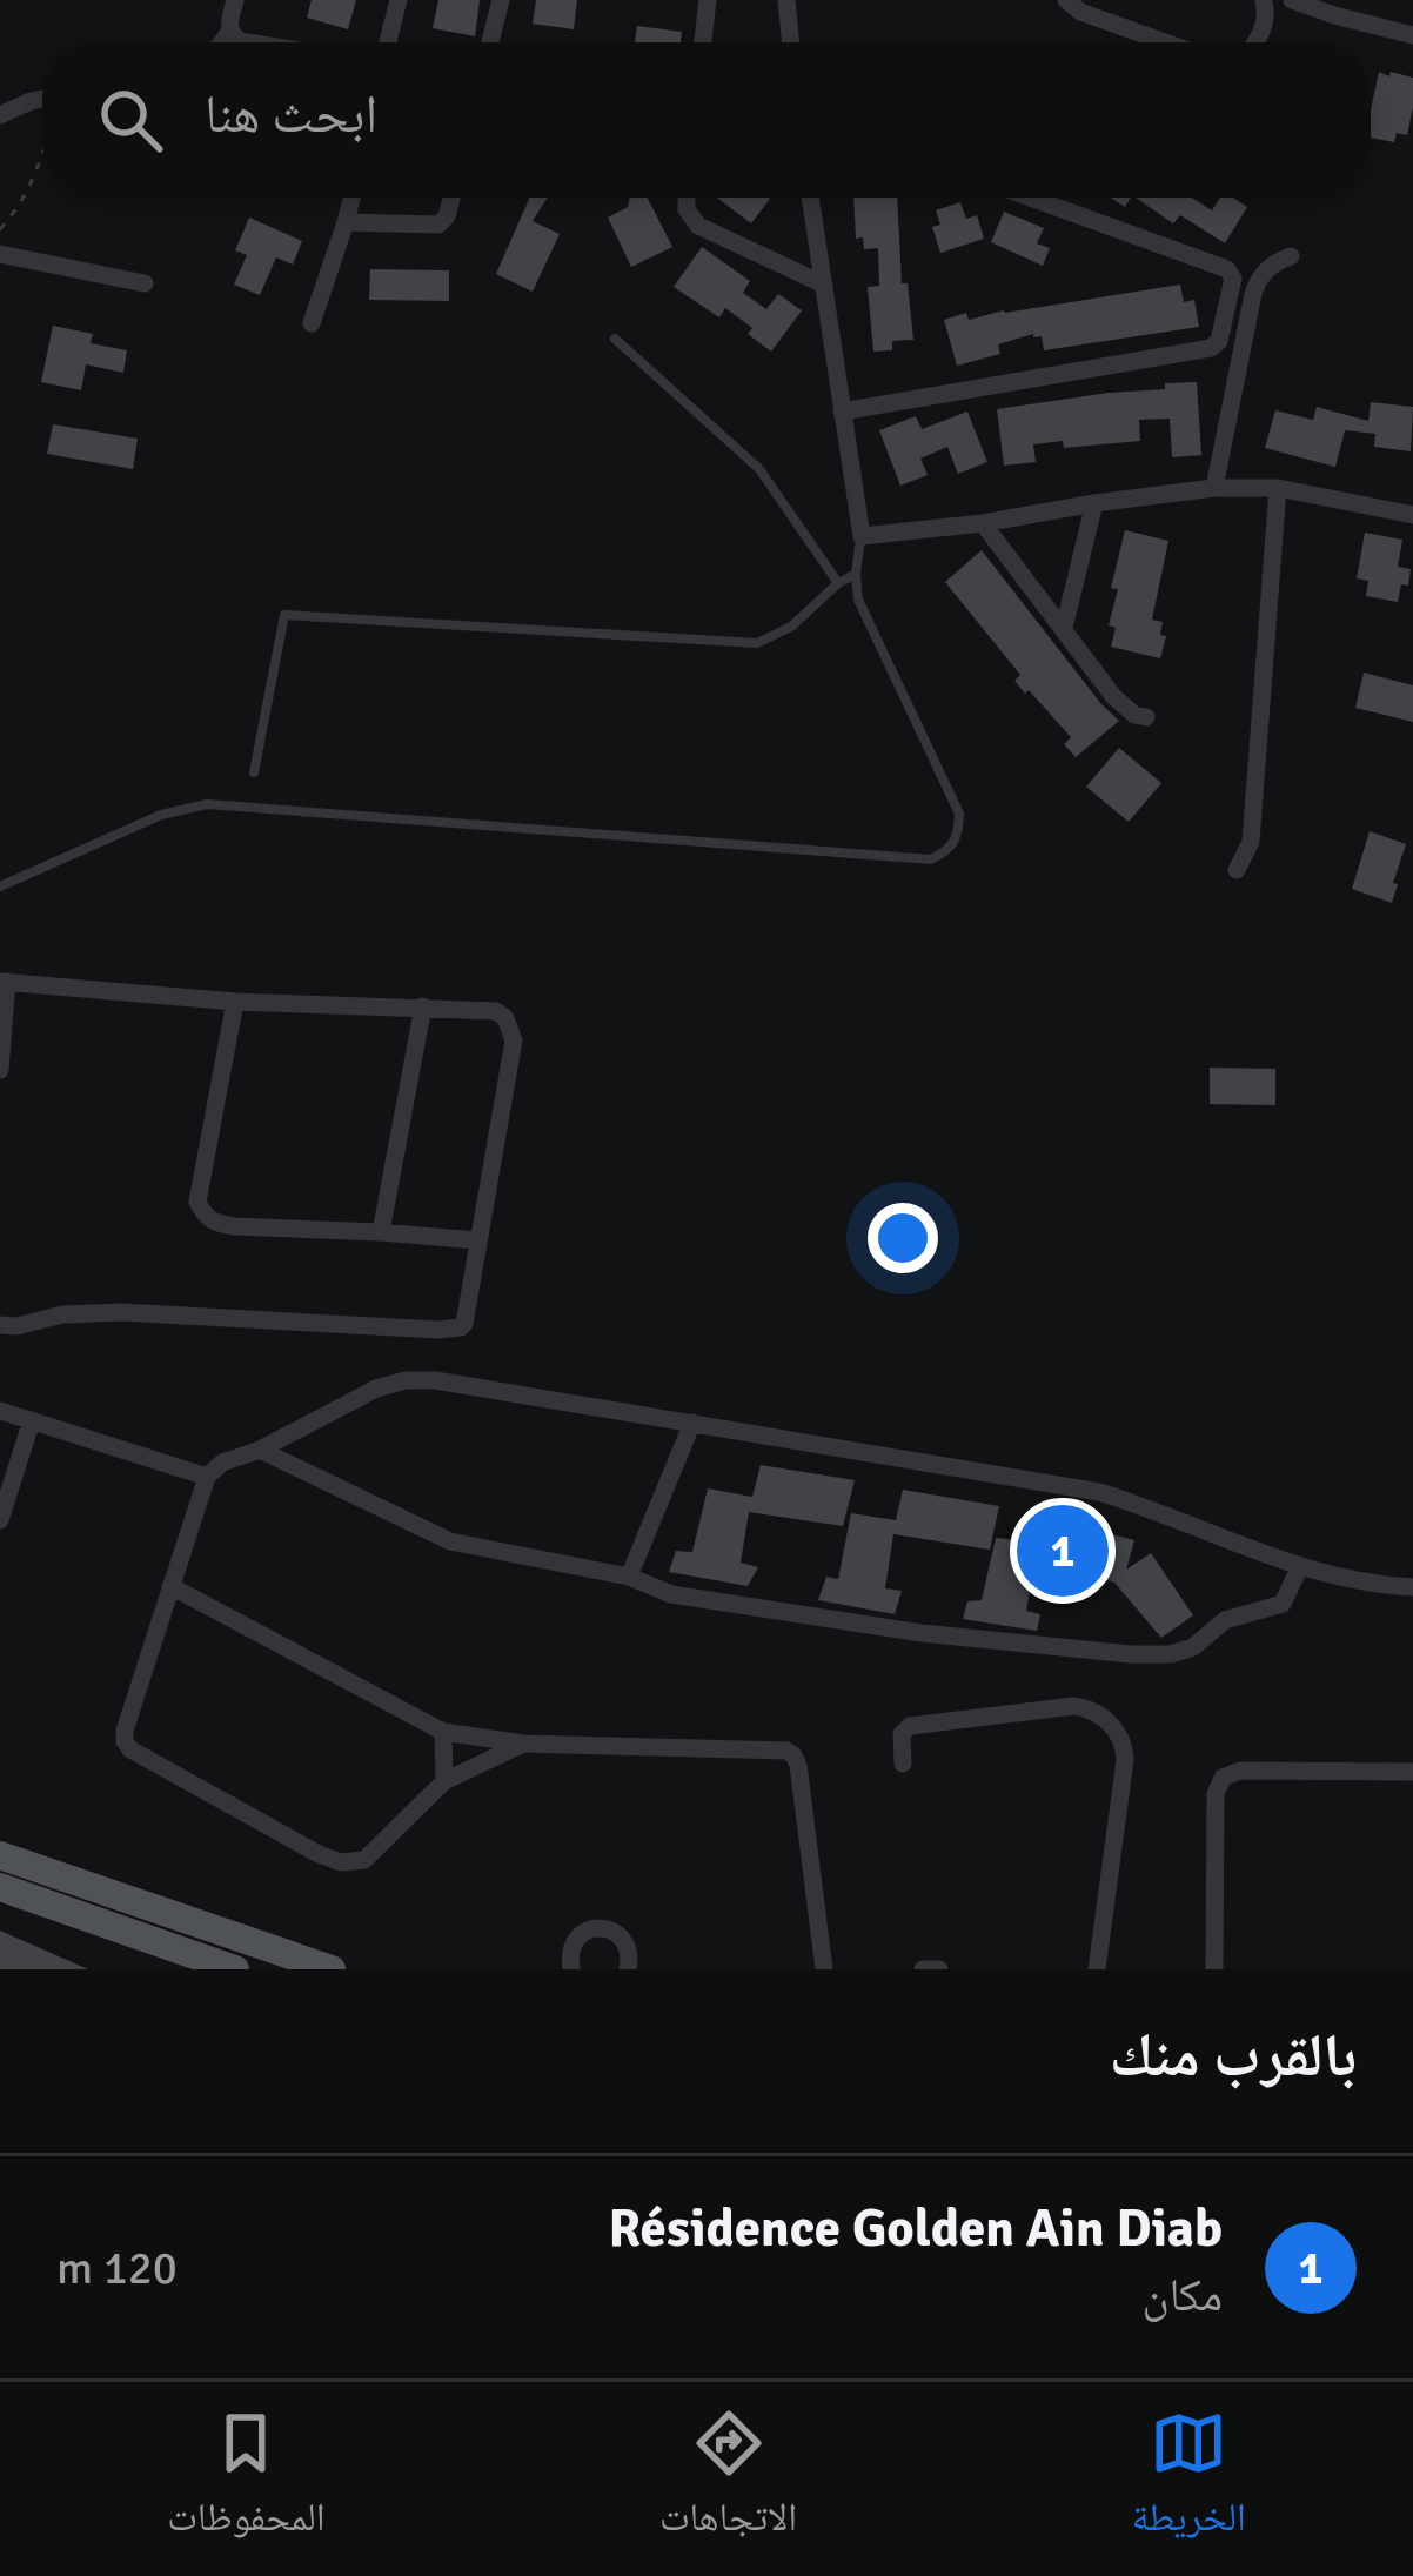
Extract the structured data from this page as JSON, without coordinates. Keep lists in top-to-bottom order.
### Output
{
  "page": {
    "search": "ابحث هنا",
    "pins": "1",
    "heading": "بالقرب منك",
    "list": [
      {
        "mark": "1",
        "name": "Résidence Golden Ain Diab",
        "note": "مكان",
        "value": "120 m"
      }
    ],
    "nav": ["الخريطة", "الاتجاهات", "المحفوظات"]
  }
}
